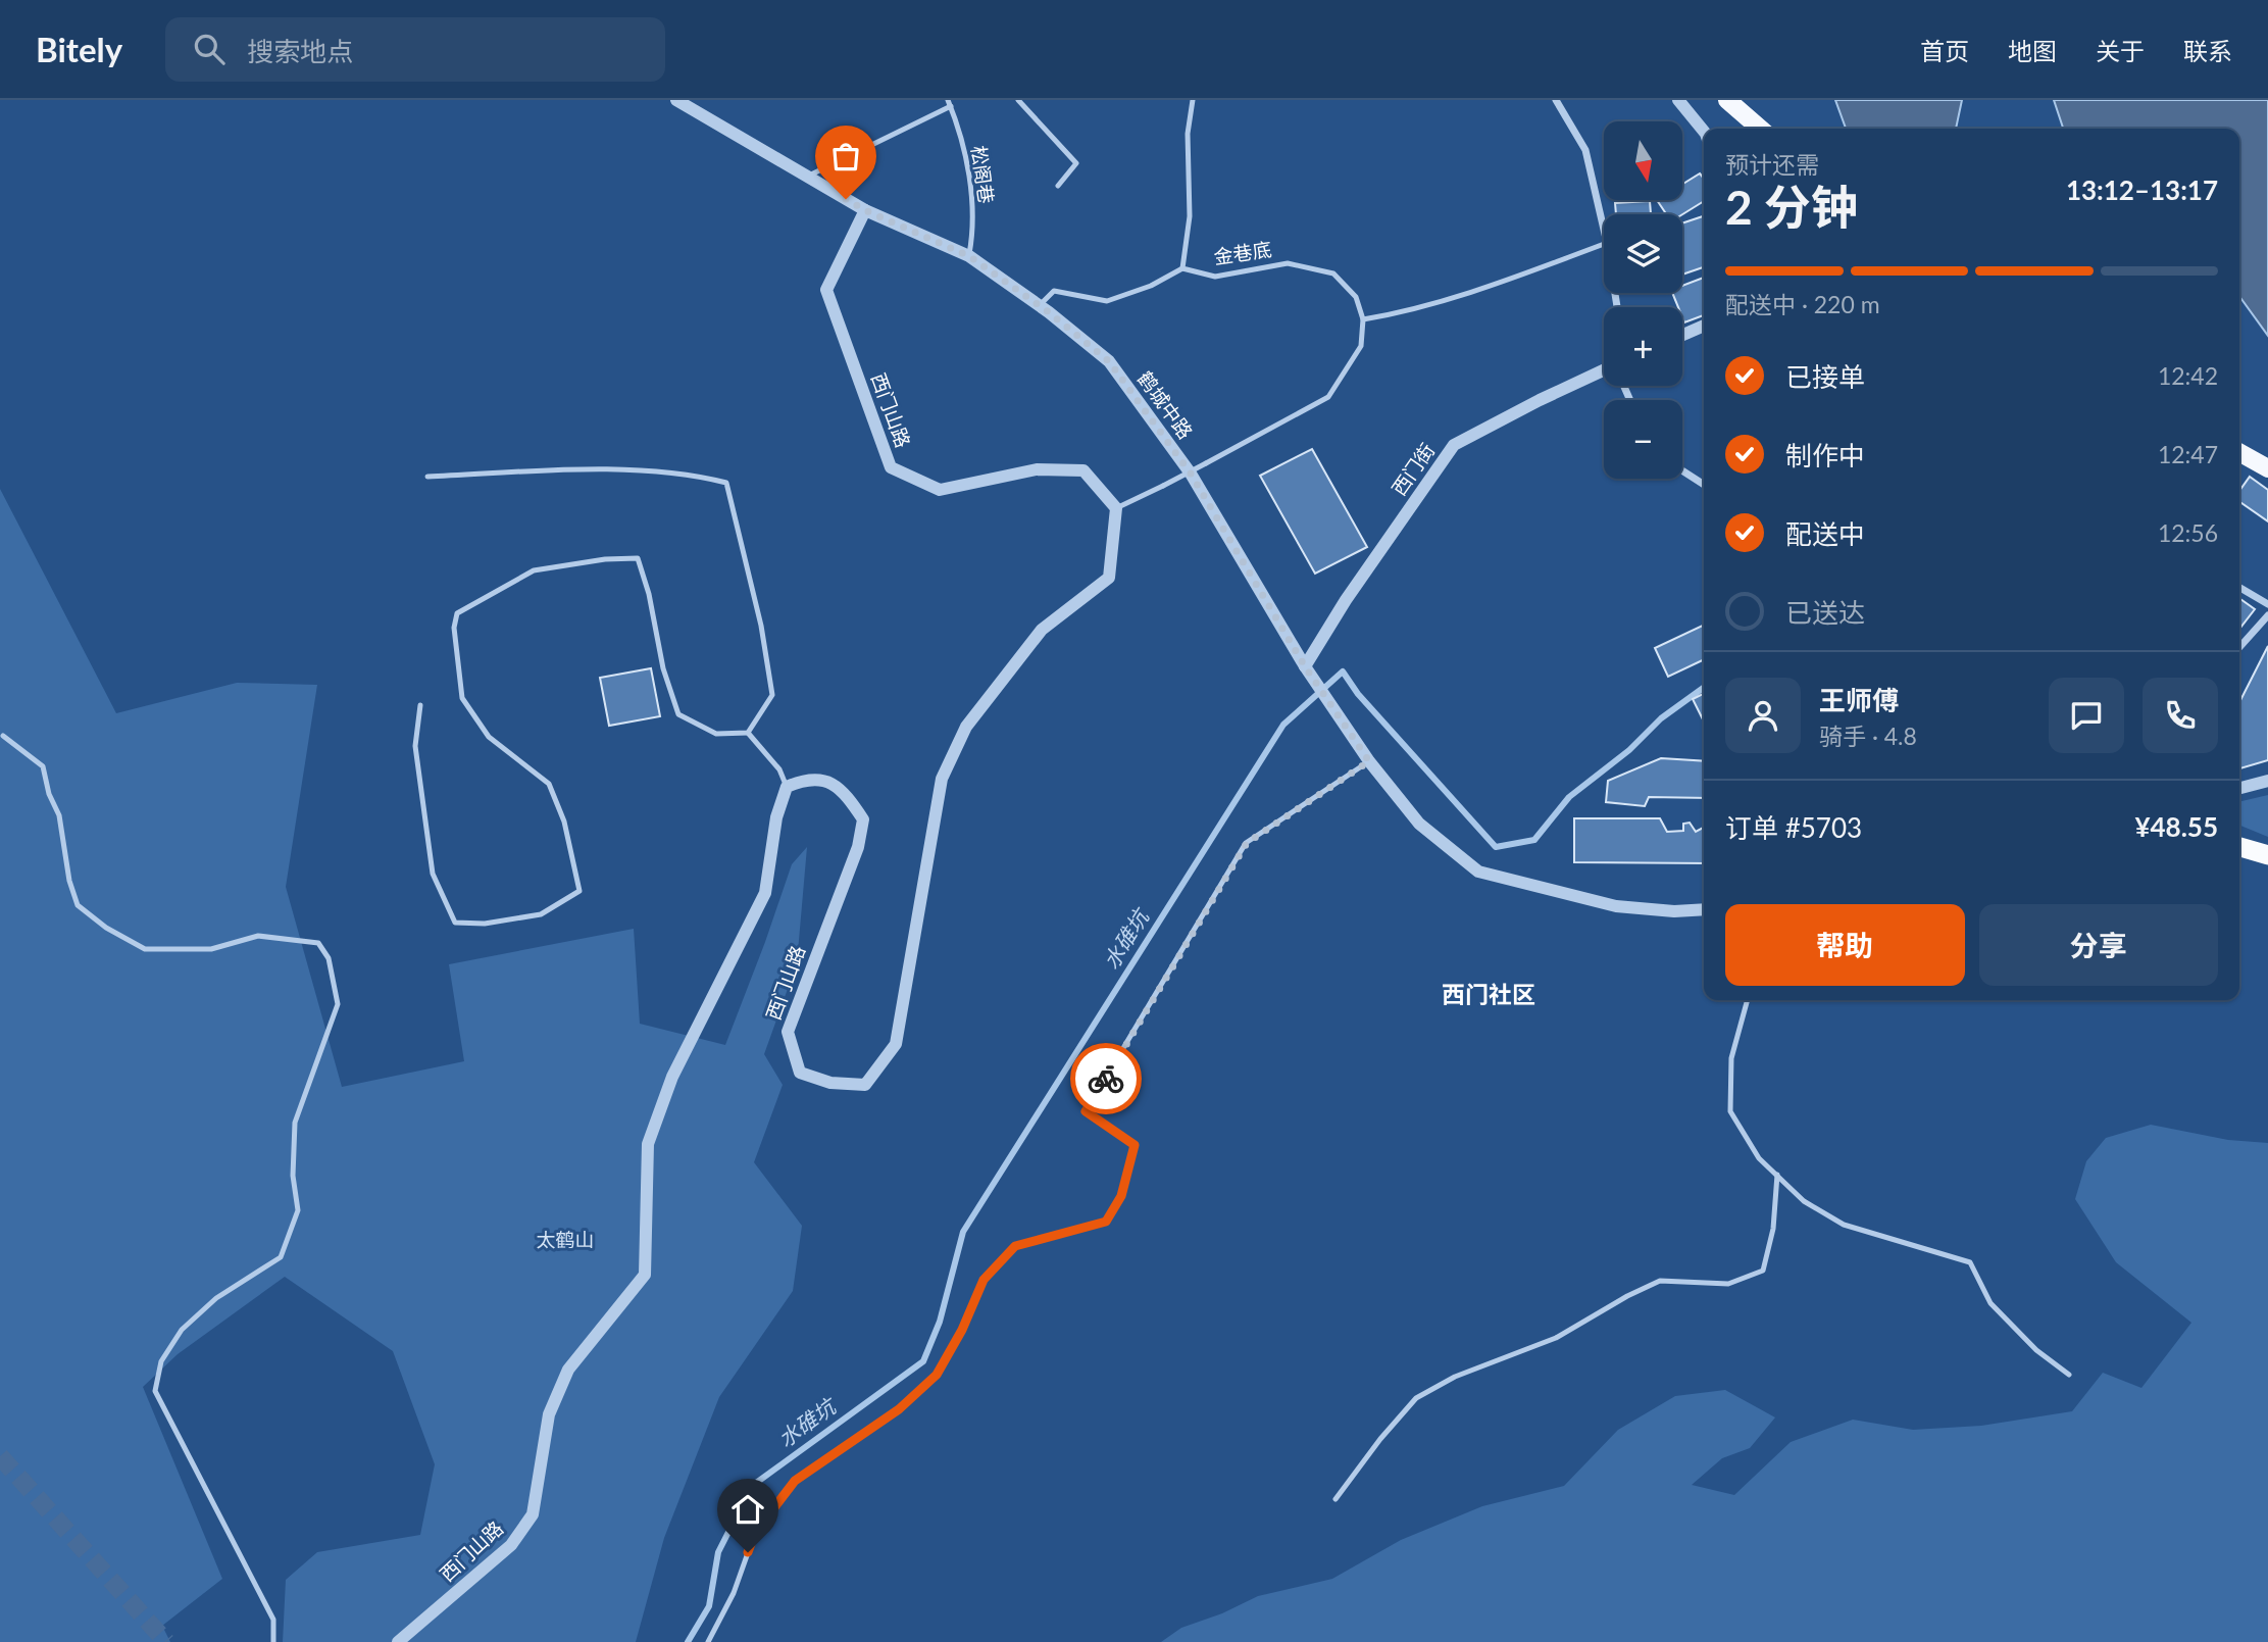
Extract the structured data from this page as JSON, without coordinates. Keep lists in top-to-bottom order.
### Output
{
  "streets": {
    "street": ["鹤城中路", "西门山路", "西门街"],
    "lane": ["松阁巷", "金巷底"]
  },
  "crossings": [
    ["松阁巷", "鹤城中路"],
    ["鹤城中路", "西门山路"],
    ["鹤城中路", "西门街"]
  ],
  "districts": ["西门社区"],
  "water": ["水碓坑"],
  "parks": ["太鹤山"],
  "north": "bottom",
  "page": {
    "header": "Bitely",
    "search": "搜索地点",
    "nav": [
      "首页",
      "地图",
      "关于",
      "联系"
    ],
    "map_buttons": ["+", "−"],
    "heading": ["2 分钟", "预计还需", "13:12–13:17"],
    "panel": [
      "王师傅",
      "骑手 · 4.8",
      "订单 #5703",
      "¥48.55"
    ],
    "bar": "配送中 · 220 m",
    "list": [
      ["已接单", "12:42"],
      ["制作中", "12:47"],
      ["配送中", "12:56"],
      "已送达"
    ],
    "buttons": ["帮助", "分享"]
  }
}
